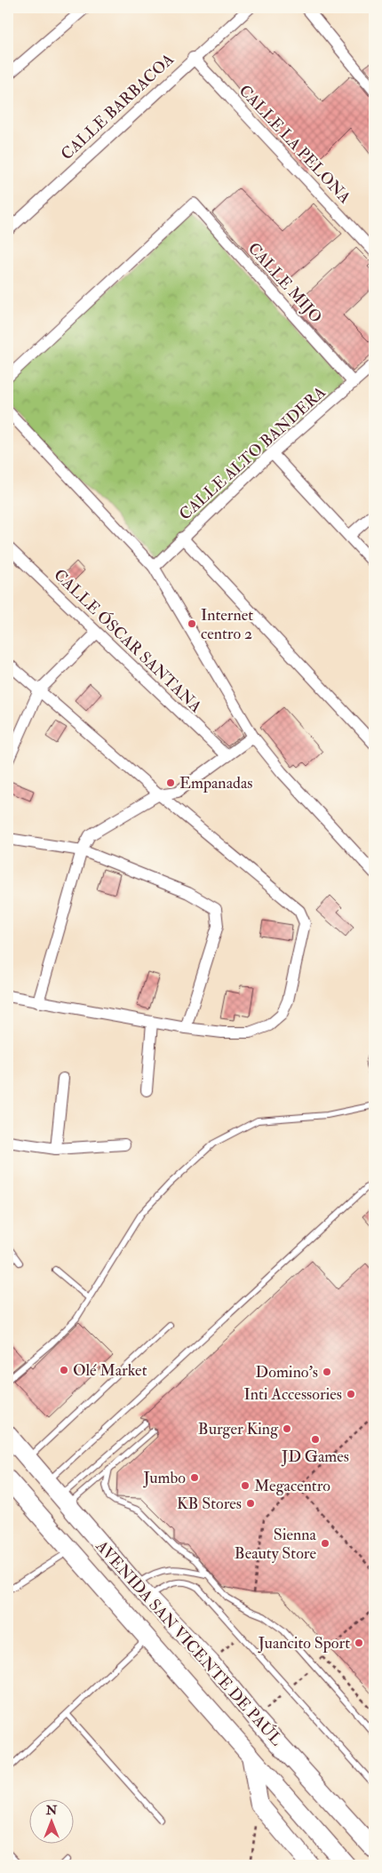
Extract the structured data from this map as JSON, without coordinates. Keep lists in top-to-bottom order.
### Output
{
  "streets": {
    "main road": ["AVENIDA SAN VICENTE DE PAÚL"],
    "street": [
      "CALLE BARBACOA",
      "CALLE LA PELONA",
      "CALLE MIJO",
      "CALLE ALTO BANDERA",
      "CALLE ÓSCAR SANTANA"
    ]
  },
  "crossings": [
    ["CALLE BARBACOA", "CALLE LA PELONA"],
    ["CALLE MIJO", "CALLE ALTO BANDERA"]
  ],
  "places": [
    "Internet centro 2",
    "Empanadas",
    "Olé Market",
    "Domino's",
    "Inti Accessories",
    "Burger King",
    "JD Games",
    "Jumbo",
    "Megacentro",
    "KB Stores",
    "Sienna Beauty Store",
    "Juancito Sport"
  ],
  "north": "top"
}
